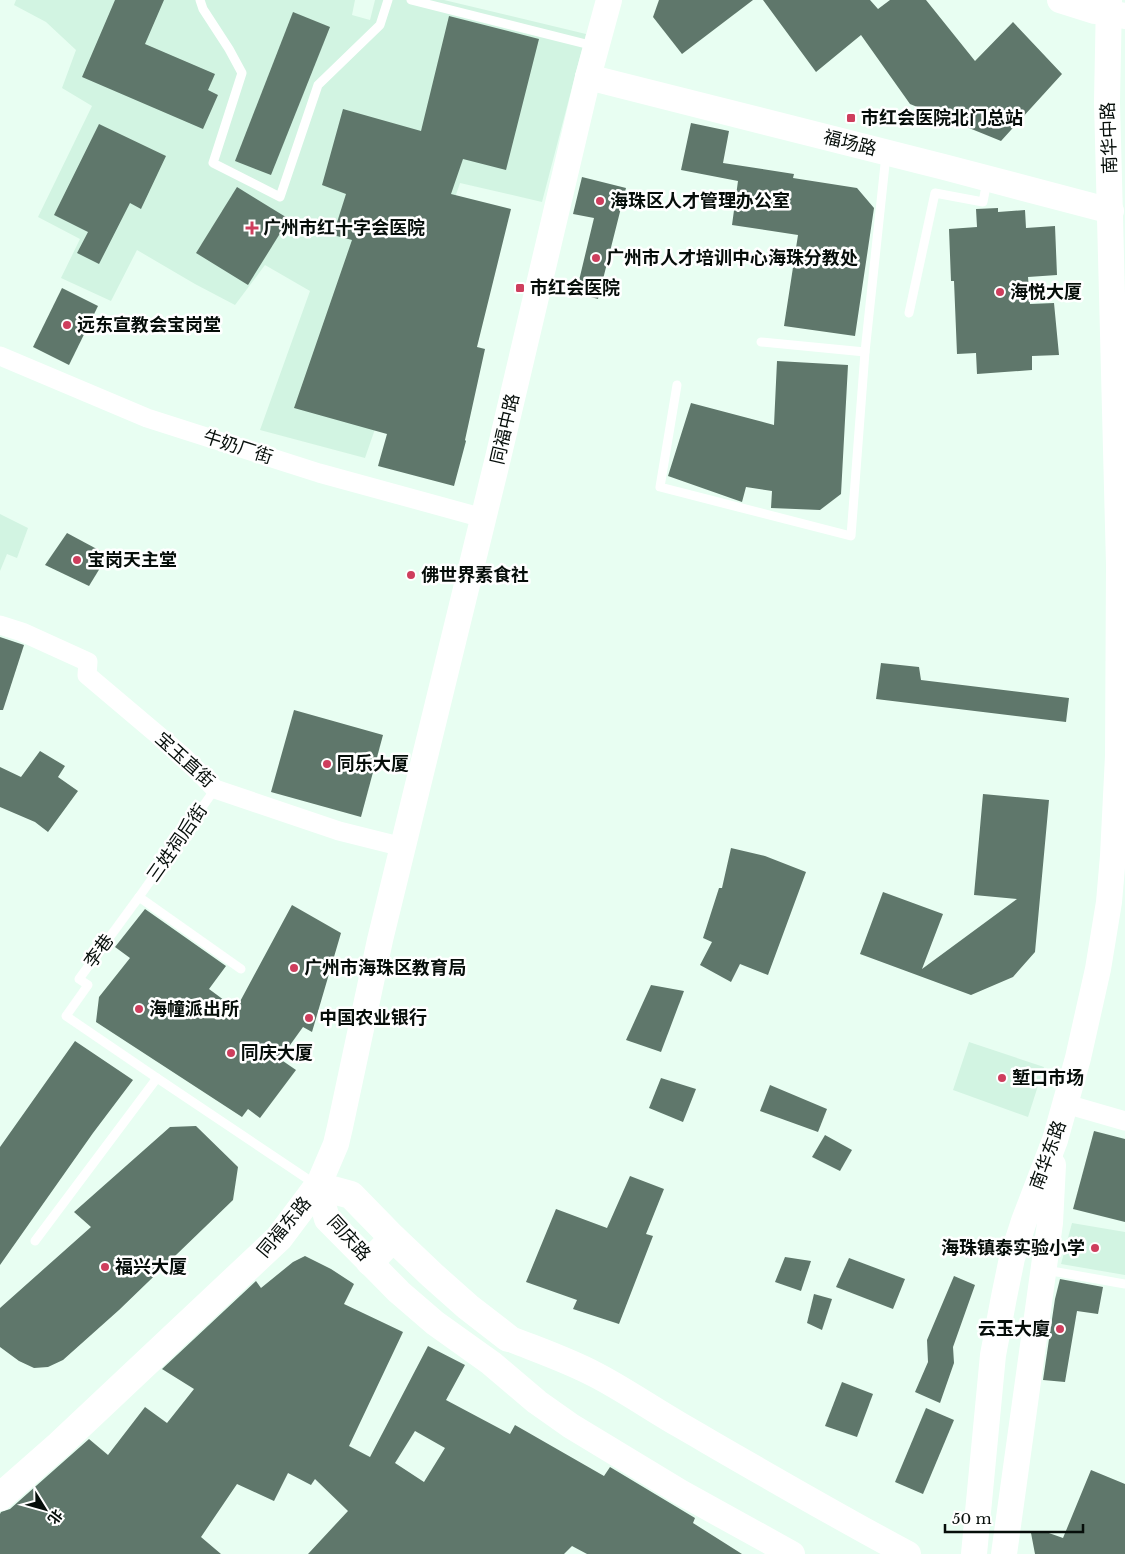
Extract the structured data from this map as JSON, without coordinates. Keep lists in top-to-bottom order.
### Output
{
  "streets": {
    "main road": [
      "南华中路",
      "福场路",
      "同福中路",
      "南华东路",
      "同福东路",
      "同庆路"
    ],
    "street": ["牛奶厂街", "宝玉直街"],
    "lane": ["三姓祠后街", "李巷"]
  },
  "crossings": [
    ["南华中路", "福场路"],
    ["南华中路", "南华东路"],
    ["福场路", "同福中路"],
    ["同福中路", "牛奶厂街"],
    ["同福中路", "宝玉直街"],
    ["同福中路", "同福东路"],
    ["宝玉直街", "三姓祠后街"],
    ["宝玉直街", "同福东路"],
    ["三姓祠后街", "李巷"],
    ["同福东路", "同庆路"]
  ],
  "places": {
    "transit": ["市红会医院北门总站", "市红会医院"],
    "other": [
      "海珠区人才管理办公室",
      "广州市人才培训中心海珠分教处",
      "海悦大厦",
      "远东宣教会宝岗堂",
      "宝岗天主堂",
      "佛世界素食社",
      "同乐大厦",
      "广州市海珠区教育局",
      "海幢派出所",
      "中国农业银行",
      "同庆大厦",
      "堑口市场",
      "海珠镇泰实验小学",
      "福兴大厦",
      "云玉大廈"
    ],
    "health": ["广州市红十字会医院"]
  },
  "scale_bar": "50 m",
  "north": "bottom right"
}
